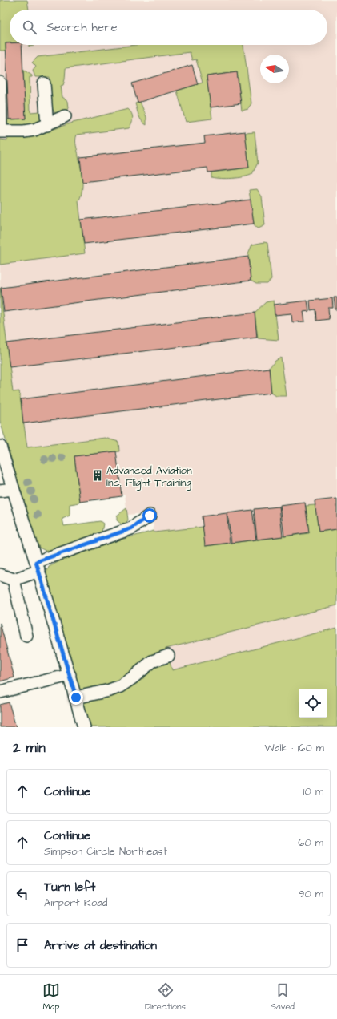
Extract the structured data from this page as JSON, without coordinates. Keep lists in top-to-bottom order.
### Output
{
  "places": {
    "building": ["Advanced Aviation Inc. Flight Training"]
  },
  "north": "left",
  "page": {
    "search": "Search here",
    "heading": ["2 min", "Walk · 160 m"],
    "list": [
      ["Continue", "10 m"],
      ["Continue", "Simpson Circle Northeast", "60 m"],
      ["Turn left", "Airport Road", "90 m"],
      "Arrive at destination"
    ],
    "nav": ["Map", "Directions", "Saved"]
  }
}
